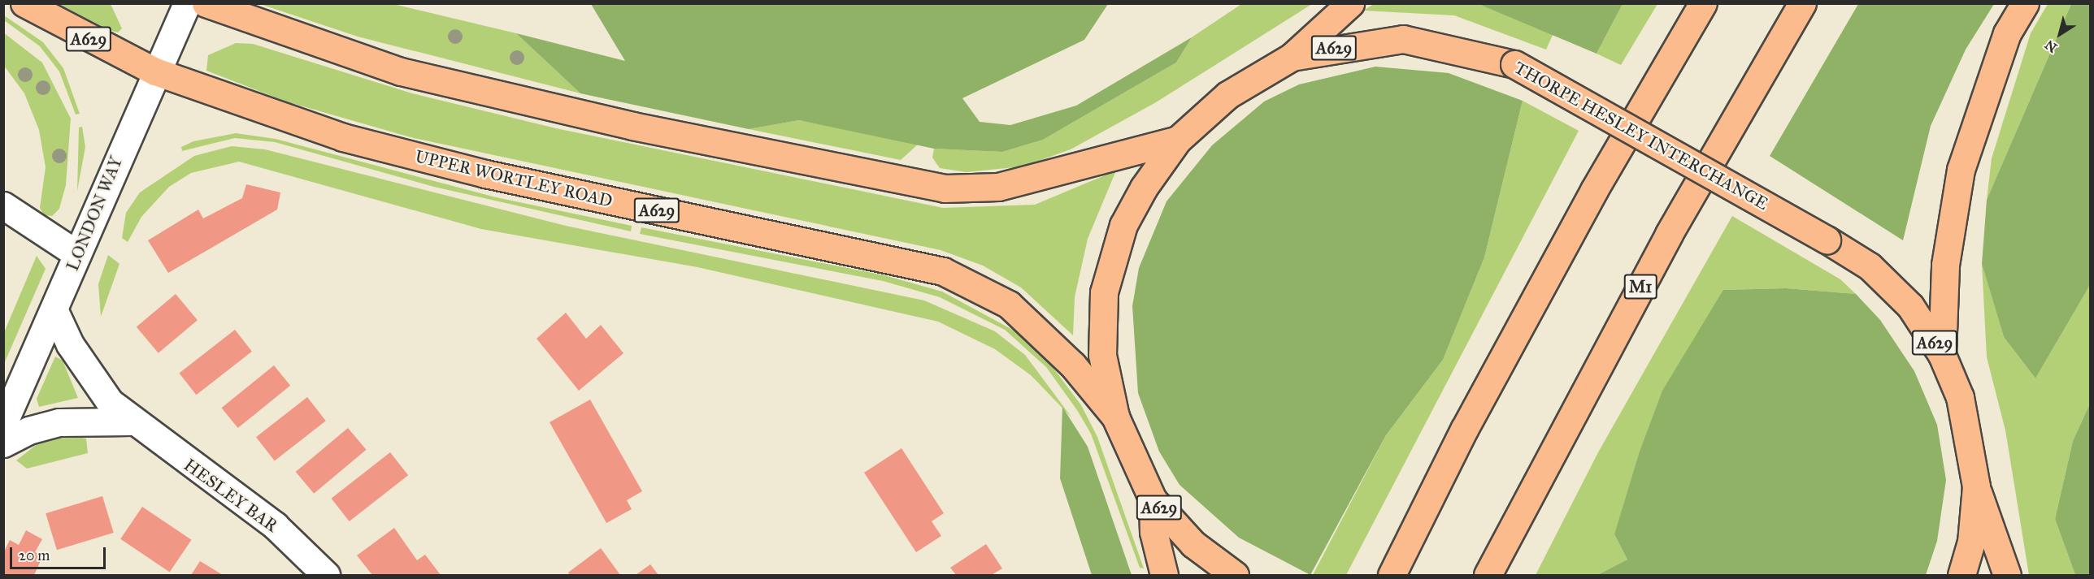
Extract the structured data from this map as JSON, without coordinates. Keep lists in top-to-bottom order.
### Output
{
  "streets": {
    "main road": [
      "A629",
      "THORPE HESLEY INTERCHANGE",
      "UPPER WORTLEY ROAD",
      "M1"
    ],
    "street": ["LONDON WAY", "HESLEY BAR"]
  },
  "crossings": [
    ["A629", "THORPE HESLEY INTERCHANGE"],
    ["THORPE HESLEY INTERCHANGE", "UPPER WORTLEY ROAD"],
    ["UPPER WORTLEY ROAD", "LONDON WAY"],
    ["LONDON WAY", "HESLEY BAR"]
  ],
  "scale_bar": "20 m",
  "north": "bottom left"
}
